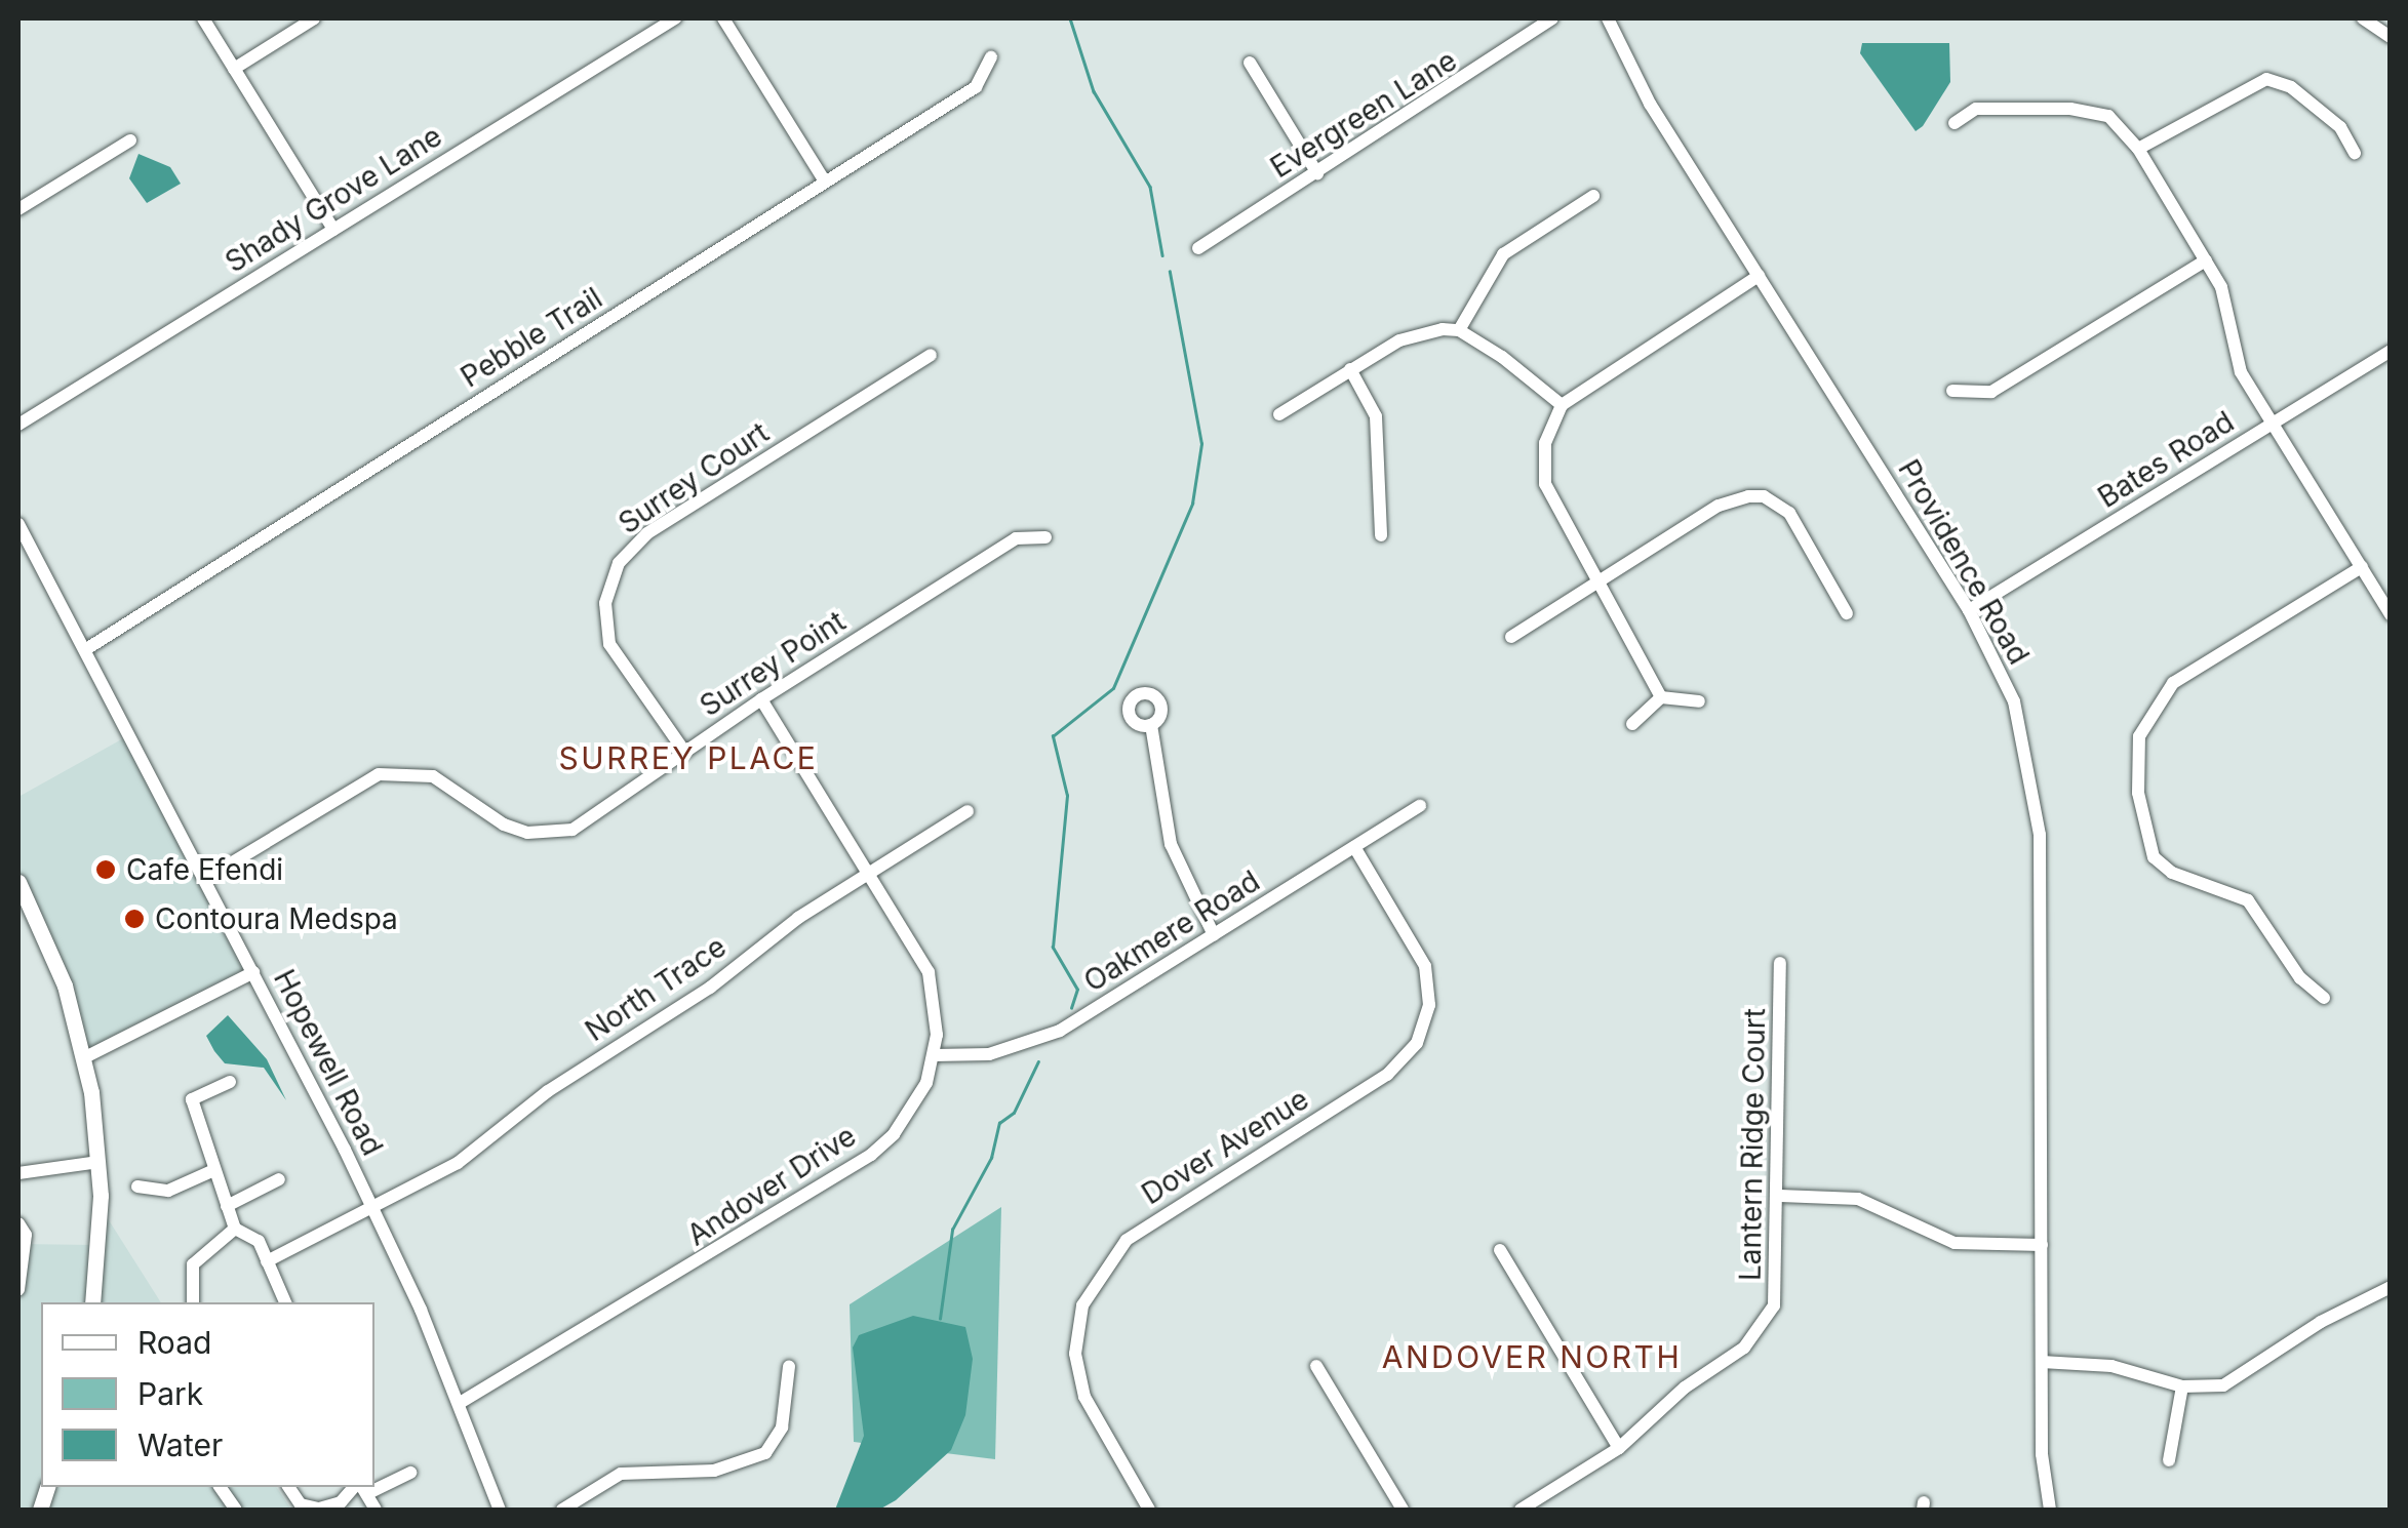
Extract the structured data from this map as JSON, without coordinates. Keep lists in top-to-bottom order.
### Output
{
  "streets": {
    "street": [
      "Evergreen Lane",
      "Shady Grove Lane",
      "Pebble Trail",
      "Bates Road",
      "Surrey Court",
      "Providence Road",
      "Surrey Point",
      "Oakmere Road",
      "North Trace",
      "Hopewell Road",
      "Lantern Ridge Court",
      "Dover Avenue",
      "Andover Drive"
    ]
  },
  "crossings": [
    ["Pebble Trail", "Hopewell Road"],
    ["Bates Road", "Providence Road"],
    ["Surrey Court", "Surrey Point"],
    ["Surrey Point", "Hopewell Road"],
    ["Surrey Point", "Andover Drive"],
    ["Oakmere Road", "Dover Avenue"],
    ["Oakmere Road", "Andover Drive"],
    ["North Trace", "Hopewell Road"],
    ["North Trace", "Andover Drive"],
    ["Hopewell Road", "Andover Drive"]
  ],
  "districts": ["SURREY PLACE", "ANDOVER NORTH"],
  "places": ["Cafe Efendi", "Contoura Medspa"],
  "legend": ["Road", "Park", "Water"]
}
